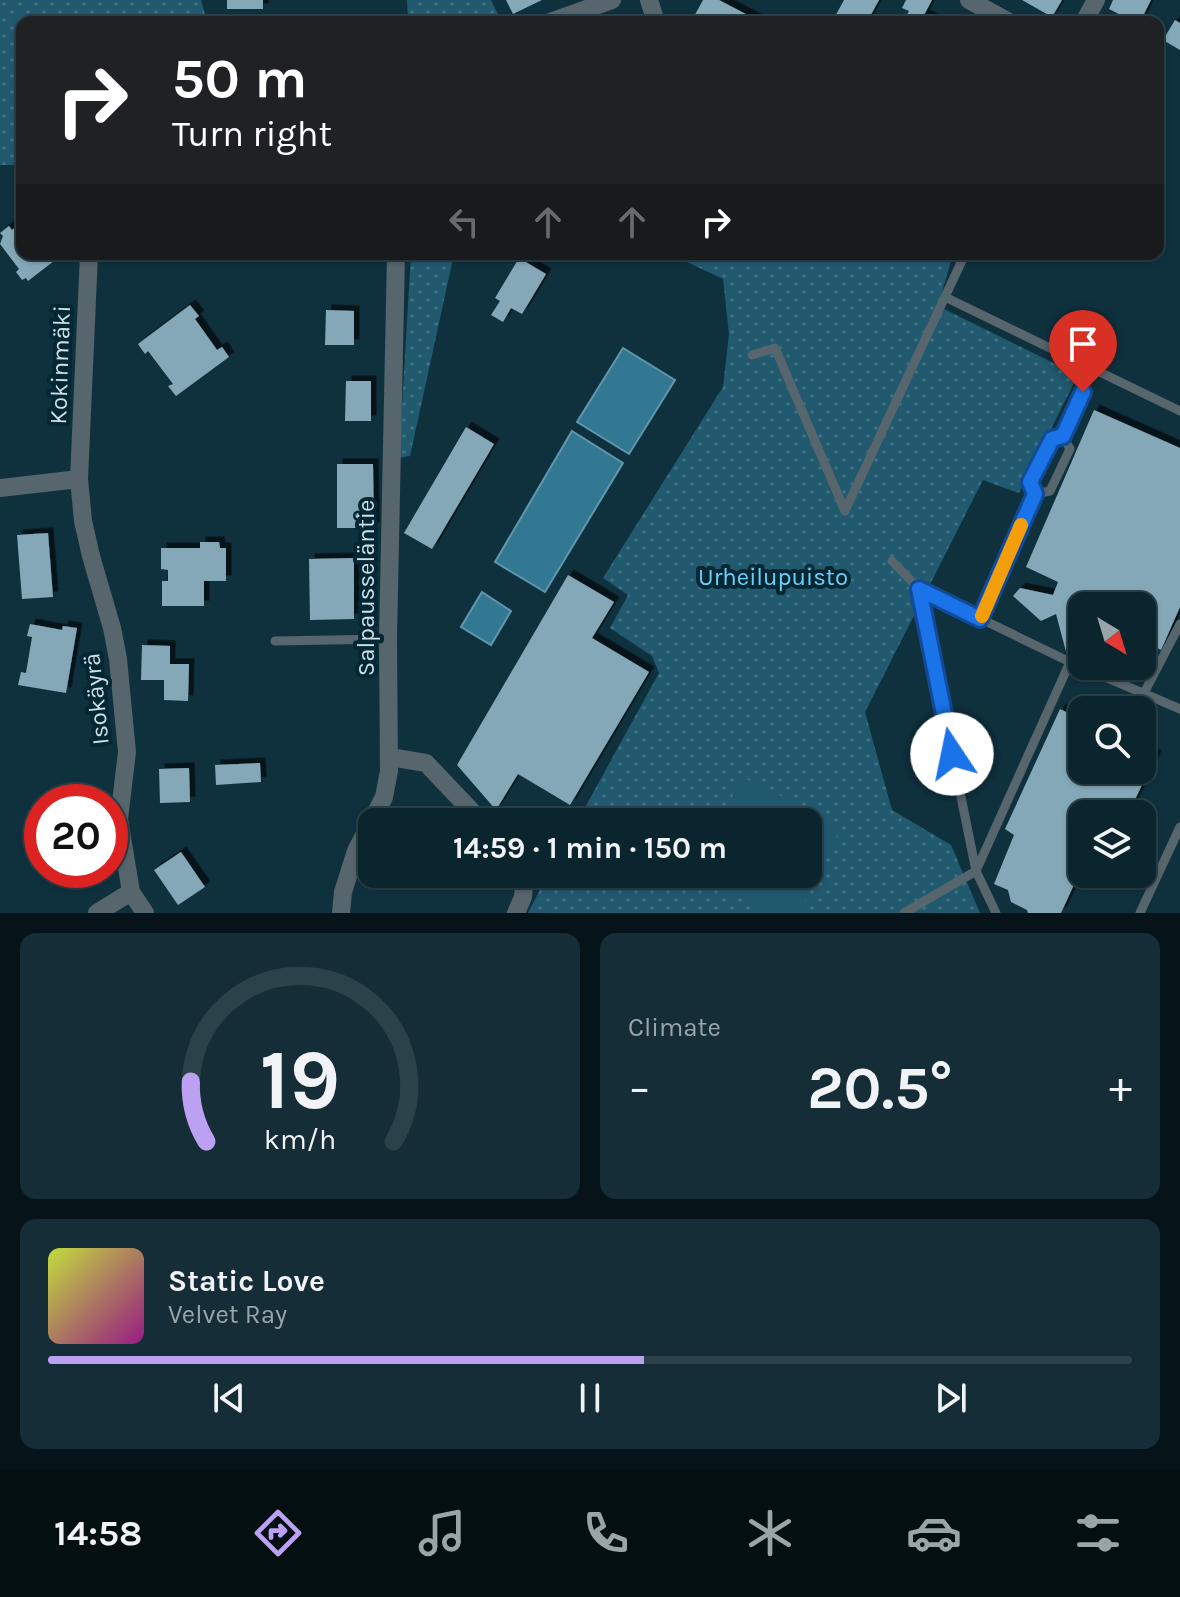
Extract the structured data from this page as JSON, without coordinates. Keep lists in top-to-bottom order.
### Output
{
  "streets": {
    "street": ["Kokinmäki", "Salpausseläntie", "Isokäyrä"]
  },
  "crossings": [
    ["Kokinmäki", "Isokäyrä"]
  ],
  "parks": ["Urheilupuisto"],
  "north": "bottom right",
  "page": {
    "turn": ["50 m", "Turn right"],
    "limit": "20",
    "trip": "14:59 · 1 min · 150 m",
    "tile": "Climate",
    "heat": ["−", "20.5°", "+"],
    "song": ["Static Love", "Velvet Ray"],
    "tabs": "14:58",
    "gauge": ["19", "km/h"]
  }
}
